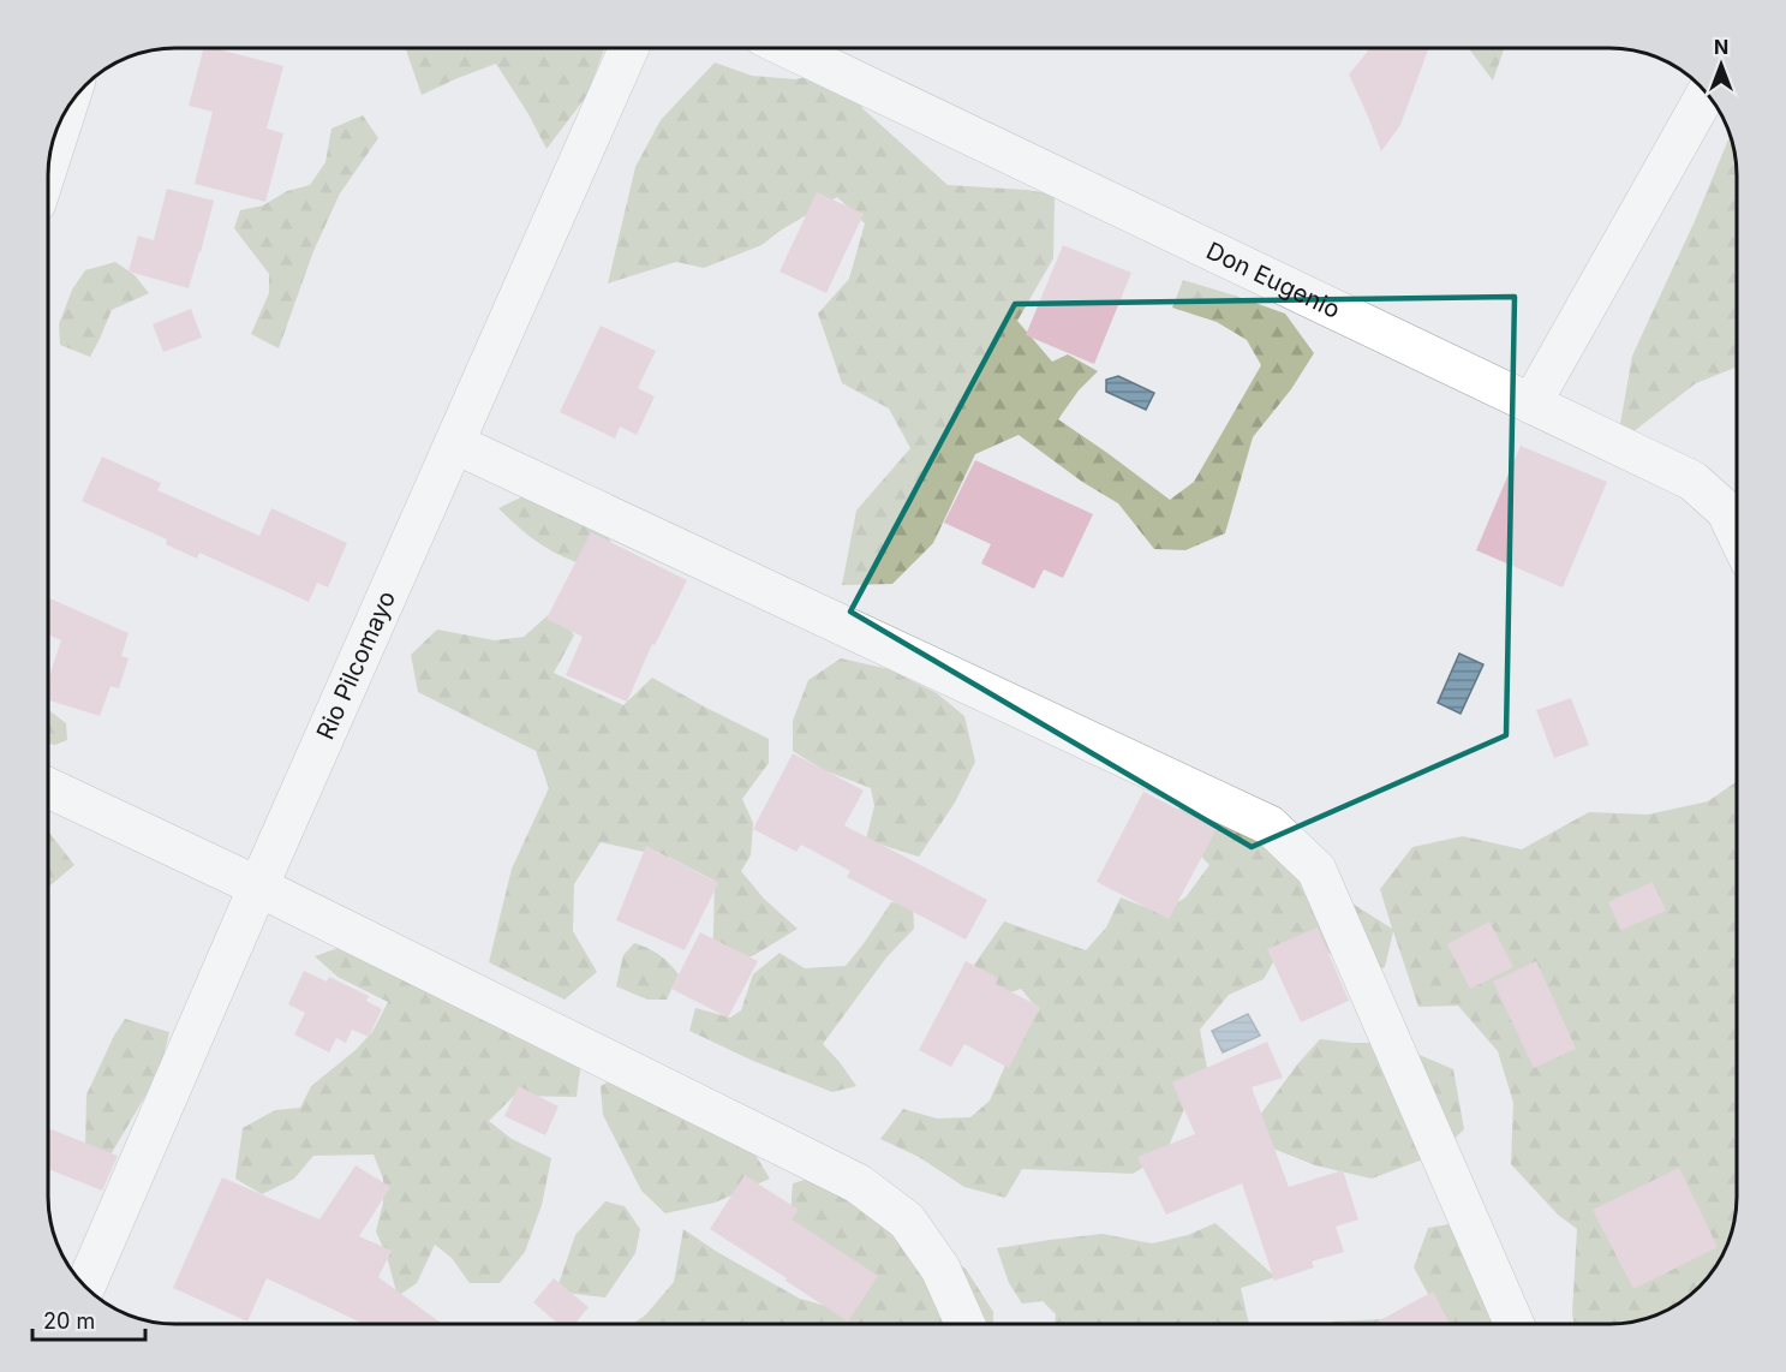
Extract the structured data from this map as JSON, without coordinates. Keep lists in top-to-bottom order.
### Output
{
  "streets": {
    "street": ["Don Eugenio", "Rio Pilcomayo"]
  },
  "scale_bar": "20 m",
  "north": "top"
}
